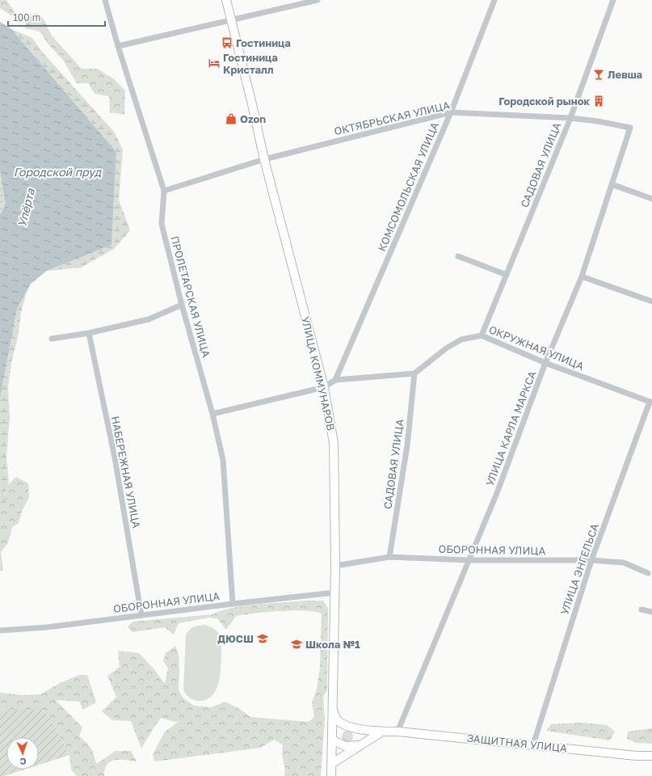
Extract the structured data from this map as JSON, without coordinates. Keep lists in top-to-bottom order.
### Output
{
  "streets": {
    "main road": ["УЛИЦА КОММУНАРОВ", "ЗАЩИТНАЯ УЛИЦА"],
    "street": [
      "ОКТЯБРЬСКАЯ УЛИЦА",
      "САДОВАЯ УЛИЦА",
      "КОМСОМОЛЬСКАЯ УЛИЦА",
      "ПРОЛЕТАРСКАЯ УЛИЦА",
      "ОКРУЖНАЯ УЛИЦА",
      "УЛИЦА КАРЛА МАРКСА",
      "НАБЕРЕЖНАЯ УЛИЦА",
      "ОБОРОННАЯ УЛИЦА",
      "УЛИЦА ЭНГЕЛЬСА"
    ]
  },
  "crossings": [
    ["ОКТЯБРЬСКАЯ УЛИЦА", "САДОВАЯ УЛИЦА"],
    ["ОКТЯБРЬСКАЯ УЛИЦА", "КОМСОМОЛЬСКАЯ УЛИЦА"],
    ["ОКТЯБРЬСКАЯ УЛИЦА", "ПРОЛЕТАРСКАЯ УЛИЦА"],
    ["ОКТЯБРЬСКАЯ УЛИЦА", "УЛИЦА КОММУНАРОВ"],
    ["ОКТЯБРЬСКАЯ УЛИЦА", "УЛИЦА КАРЛА МАРКСА"],
    ["САДОВАЯ УЛИЦА", "ОКРУЖНАЯ УЛИЦА"],
    ["САДОВАЯ УЛИЦА", "ОБОРОННАЯ УЛИЦА"],
    ["ПРОЛЕТАРСКАЯ УЛИЦА", "ОБОРОННАЯ УЛИЦА"],
    ["ОКРУЖНАЯ УЛИЦА", "УЛИЦА КАРЛА МАРКСА"],
    ["ОКРУЖНАЯ УЛИЦА", "УЛИЦА ЭНГЕЛЬСА"],
    ["УЛИЦА КОММУНАРОВ", "ОБОРОННАЯ УЛИЦА"],
    ["УЛИЦА КАРЛА МАРКСА", "ОБОРОННАЯ УЛИЦА"],
    ["УЛИЦА КАРЛА МАРКСА", "ЗАЩИТНАЯ УЛИЦА"],
    ["НАБЕРЕЖНАЯ УЛИЦА", "ОБОРОННАЯ УЛИЦА"],
    ["ОБОРОННАЯ УЛИЦА", "УЛИЦА ЭНГЕЛЬСА"],
    ["УЛИЦА ЭНГЕЛЬСА", "ЗАЩИТНАЯ УЛИЦА"]
  ],
  "water": ["Городской пруд", "Упёрта"],
  "places": {
    "bus stop": ["Гостиница"],
    "hotel": ["Гостиница Кристалл"],
    "bar": ["Левша"],
    "building": ["Городской рынок"],
    "shop": ["Ozon"],
    "school or university": ["ДЮСШ", "Школа №1"]
  },
  "scale_bar": "100 m",
  "north": "bottom"
}
